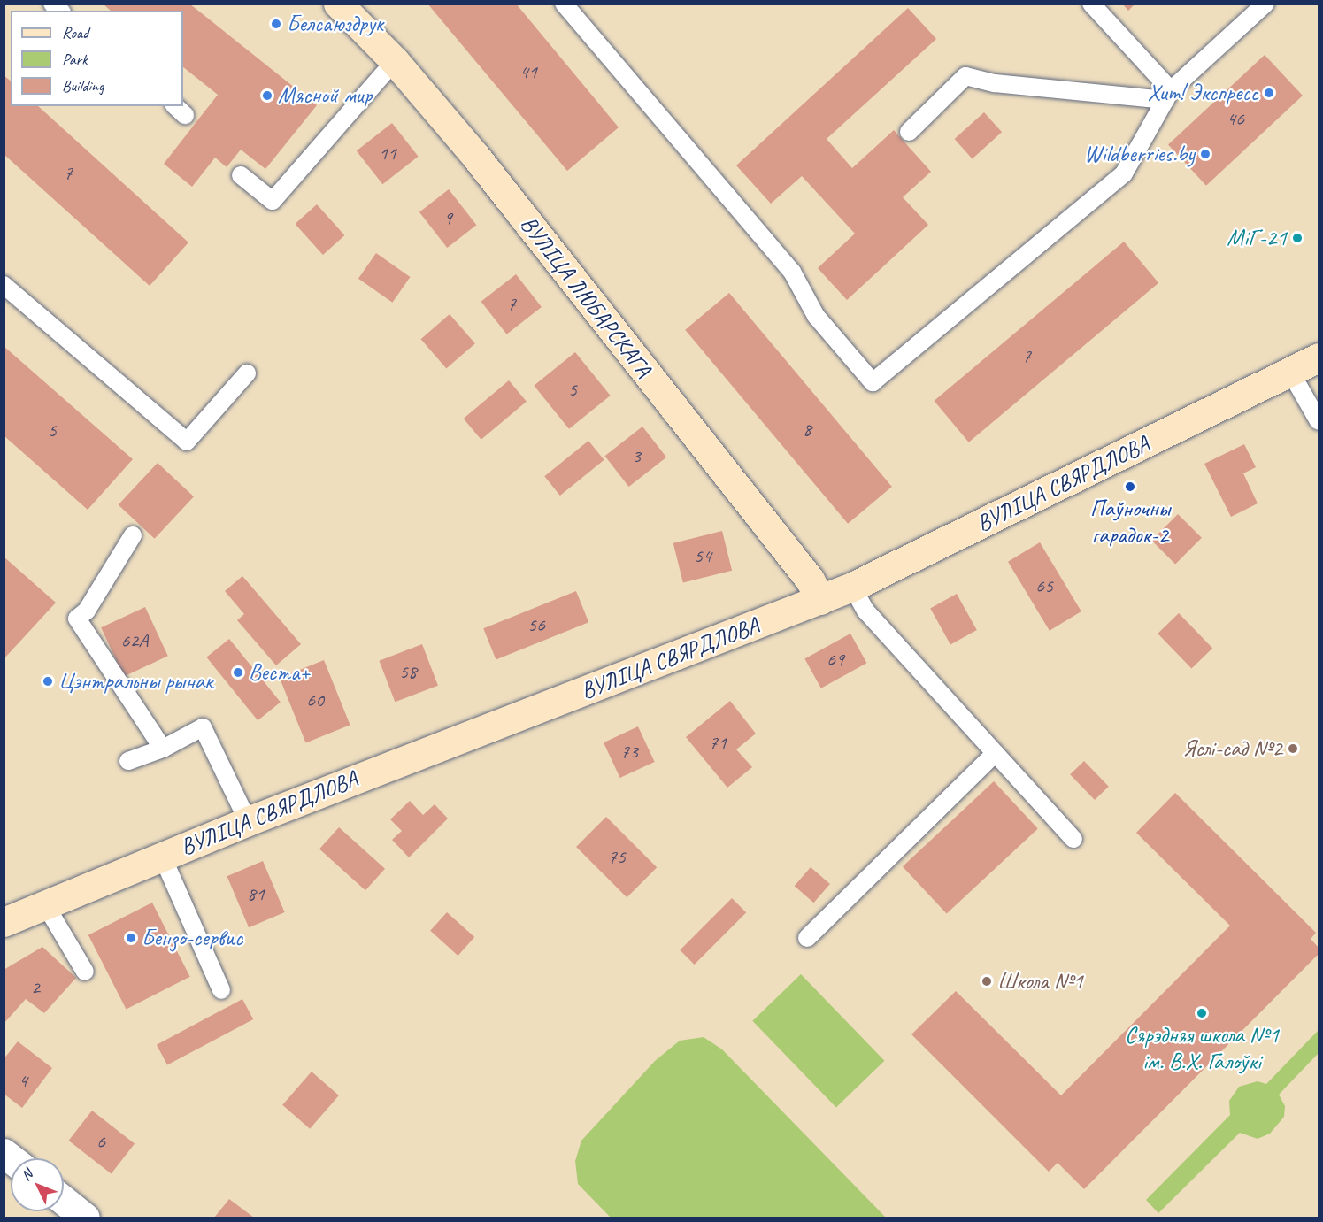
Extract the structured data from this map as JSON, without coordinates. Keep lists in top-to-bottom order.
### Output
{
  "streets": {
    "street": ["ВУЛІЦА ЛЮБАРСКАГА", "ВУЛІЦА СВЯРДЛОВА"]
  },
  "crossings": [
    ["ВУЛІЦА ЛЮБАРСКАГА", "ВУЛІЦА СВЯРДЛОВА"]
  ],
  "places": [
    "Белсаюздрук",
    "Хит! Экспресс",
    "Мясной мир",
    "Wildberries.by",
    "МіГ-21",
    "Паўночны гарадок-2",
    "Веста+",
    "Цэнтральны рынак",
    "Яслі-сад №2",
    "Бензо-сервис",
    "Школа №1",
    "Сярэдняя школа №1 ім. В.Х. Галоўкі"
  ],
  "house_numbers": [
    "41",
    "46",
    "11",
    "7",
    "9",
    "7",
    "7",
    "5",
    "8",
    "5",
    "3",
    "54",
    "65",
    "56",
    "62А",
    "69",
    "58",
    "60",
    "71",
    "73",
    "75",
    "81",
    "2",
    "4",
    "6"
  ],
  "legend": ["Road", "Park", "Building"],
  "north": "top left"
}
